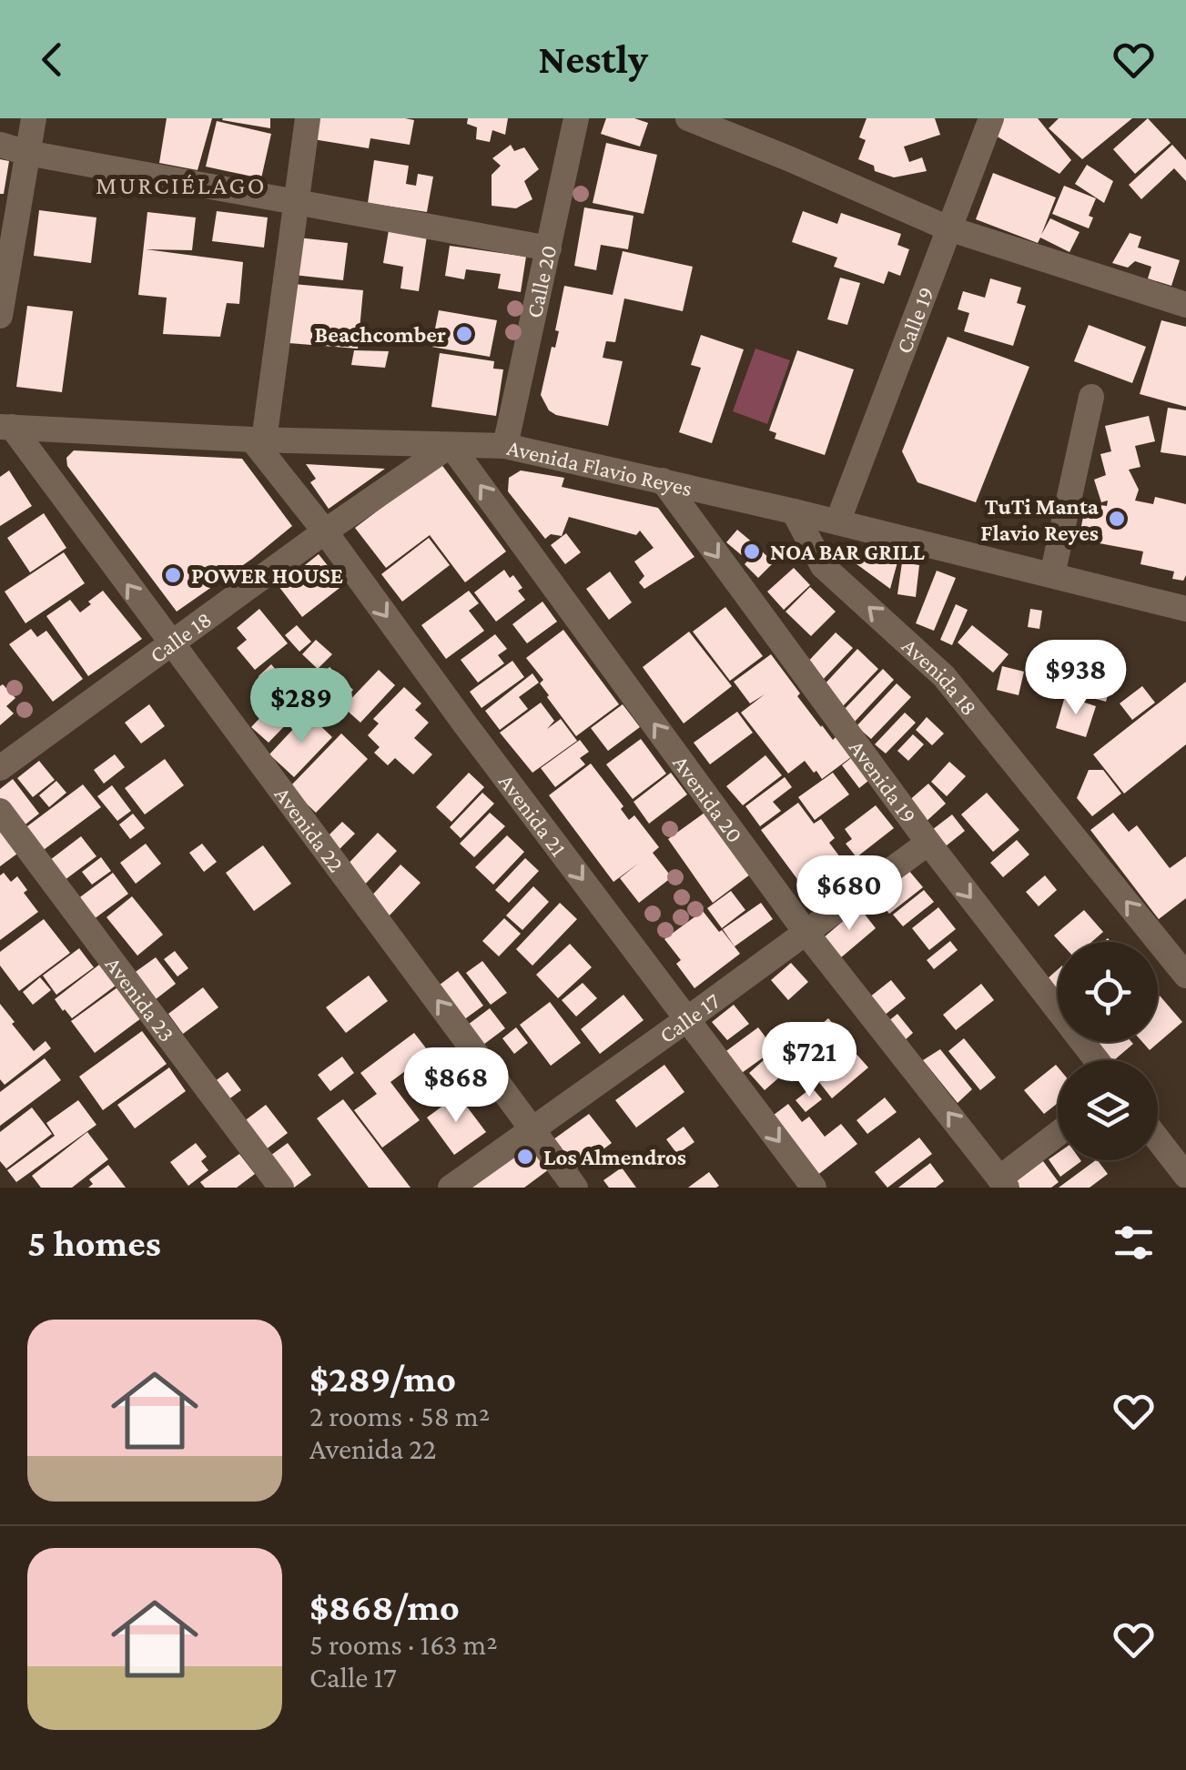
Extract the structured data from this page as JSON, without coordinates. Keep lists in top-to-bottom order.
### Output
{
  "streets": {
    "street": [
      "Calle 20",
      "Calle 19",
      "Avenida Flavio Reyes",
      "Calle 18",
      "Avenida 18",
      "Avenida 19",
      "Avenida 20",
      "Avenida 21",
      "Avenida 22",
      "Avenida 23",
      "Calle 17"
    ]
  },
  "crossings": [
    ["Calle 20", "Avenida Flavio Reyes"],
    ["Calle 19", "Avenida Flavio Reyes"],
    ["Avenida Flavio Reyes", "Calle 18"],
    ["Avenida Flavio Reyes", "Avenida 18"],
    ["Avenida Flavio Reyes", "Avenida 19"],
    ["Avenida Flavio Reyes", "Avenida 20"],
    ["Avenida Flavio Reyes", "Avenida 21"],
    ["Avenida Flavio Reyes", "Avenida 22"],
    ["Calle 18", "Avenida 20"],
    ["Calle 18", "Avenida 21"],
    ["Calle 18", "Avenida 22"],
    ["Avenida 19", "Calle 17"],
    ["Avenida 20", "Calle 17"],
    ["Avenida 21", "Calle 17"],
    ["Avenida 22", "Calle 17"]
  ],
  "one_way": [
    "Avenida 18",
    "Avenida 19",
    "Avenida 20",
    "Avenida 21",
    "Avenida 22"
  ],
  "districts": ["MURCIÉLAGO"],
  "places": [
    "Beachcomber",
    "TuTi Manta Flavio Reyes",
    "NOA BAR GRILL",
    "POWER HOUSE",
    "Los Almendros"
  ],
  "page": {
    "header": "Nestly",
    "price": [
      "$938",
      "$289",
      "$680",
      "$721",
      "$868"
    ],
    "heading": "5 homes",
    "list": [
      {
        "name": "$289/mo",
        "note": "2 rooms · 58 m² · Avenida 22"
      },
      {
        "name": "$868/mo",
        "note": "5 rooms · 163 m² · Calle 17"
      }
    ]
  }
}
